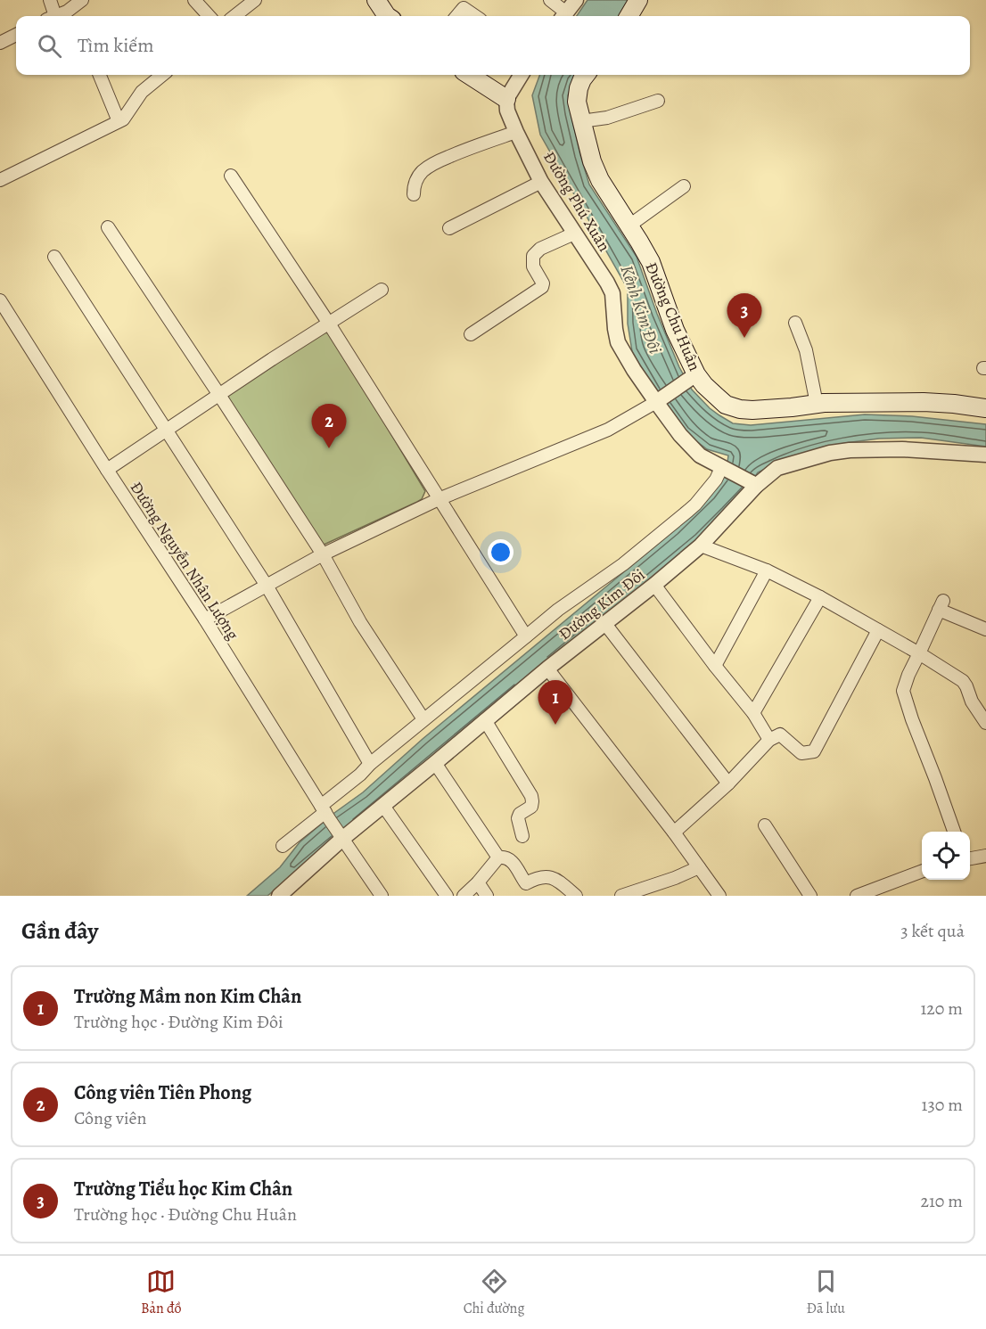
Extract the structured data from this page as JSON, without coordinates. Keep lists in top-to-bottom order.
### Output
{
  "streets": {
    "main road": ["Đường Chu Huân"],
    "street": ["Đường Phú Xuân", "Đường Nguyễn Nhân Lượng", "Đường Kim Đôi"]
  },
  "crossings": [
    ["Đường Phú Xuân", "Đường Kim Đôi"],
    ["Đường Nguyễn Nhân Lượng", "Đường Kim Đôi"]
  ],
  "water": ["Kênh Kim Đôi"],
  "page": {
    "search": "Tìm kiếm",
    "pins": ["3", "2", "1"],
    "heading": ["Gần đây", "3 kết quả"],
    "list": [
      {
        "mark": "1",
        "name": "Trường Mầm non Kim Chân",
        "note": "Trường học · Đường Kim Đôi",
        "value": "120 m"
      },
      {
        "mark": "2",
        "name": "Công viên Tiên Phong",
        "note": "Công viên",
        "value": "130 m"
      },
      {
        "mark": "3",
        "name": "Trường Tiểu học Kim Chân",
        "note": "Trường học · Đường Chu Huân",
        "value": "210 m"
      }
    ],
    "nav": ["Bản đồ", "Chỉ đường", "Đã lưu"]
  }
}
